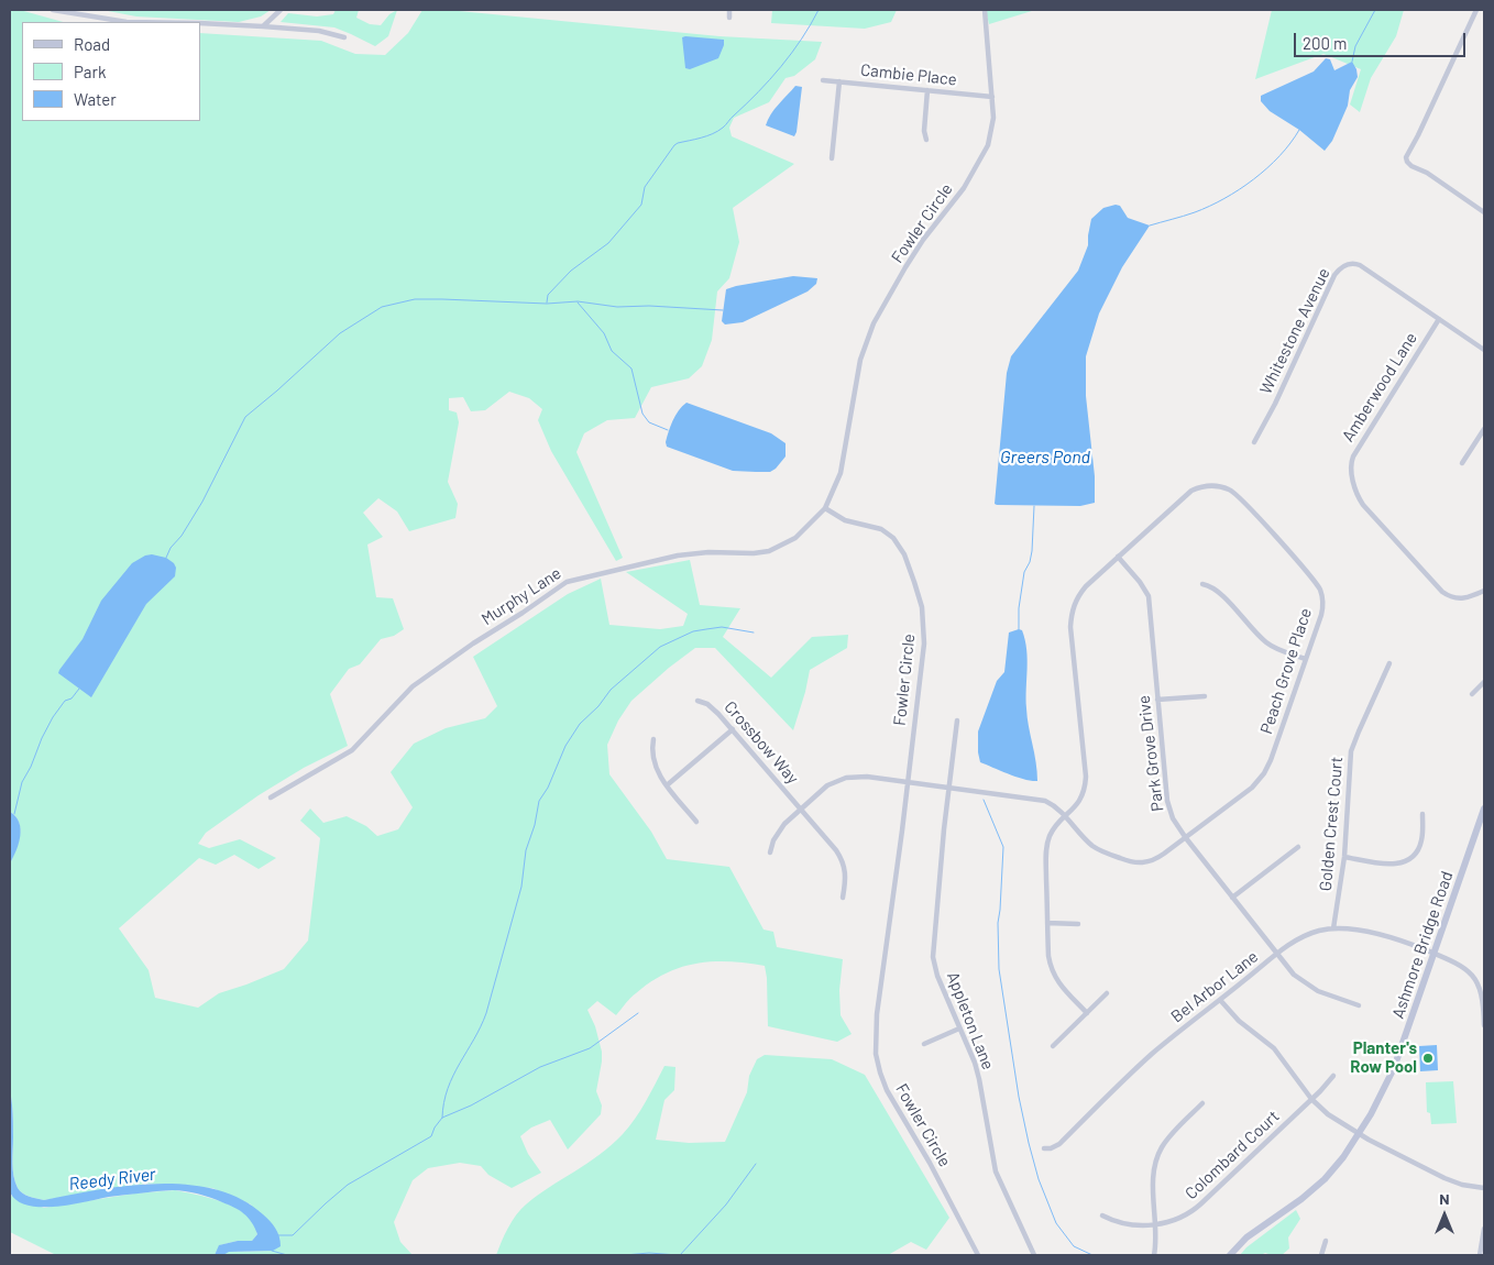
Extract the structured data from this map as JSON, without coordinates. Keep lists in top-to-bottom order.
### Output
{
  "streets": {
    "main road": ["Ashmore Bridge Road"],
    "street": [
      "Cambie Place",
      "Fowler Circle",
      "Whitestone Avenue",
      "Amberwood Lane",
      "Murphy Lane",
      "Peach Grove Place",
      "Crossbow Way",
      "Park Grove Drive",
      "Golden Crest Court",
      "Bel Arbor Lane",
      "Appleton Lane",
      "Colombard Court"
    ]
  },
  "crossings": [
    ["Cambie Place", "Fowler Circle"],
    ["Fowler Circle", "Murphy Lane"],
    ["Fowler Circle", "Peach Grove Place"],
    ["Whitestone Avenue", "Amberwood Lane"],
    ["Peach Grove Place", "Crossbow Way"],
    ["Peach Grove Place", "Park Grove Drive"],
    ["Peach Grove Place", "Appleton Lane"],
    ["Park Grove Drive", "Bel Arbor Lane"],
    ["Golden Crest Court", "Bel Arbor Lane"],
    ["Ashmore Bridge Road", "Bel Arbor Lane"]
  ],
  "water": ["Greers Pond", "Reedy River"],
  "places": ["Planter's Row Pool"],
  "legend": ["Road", "Park", "Water"],
  "scale_bar": "200 m",
  "north": "top"
}
